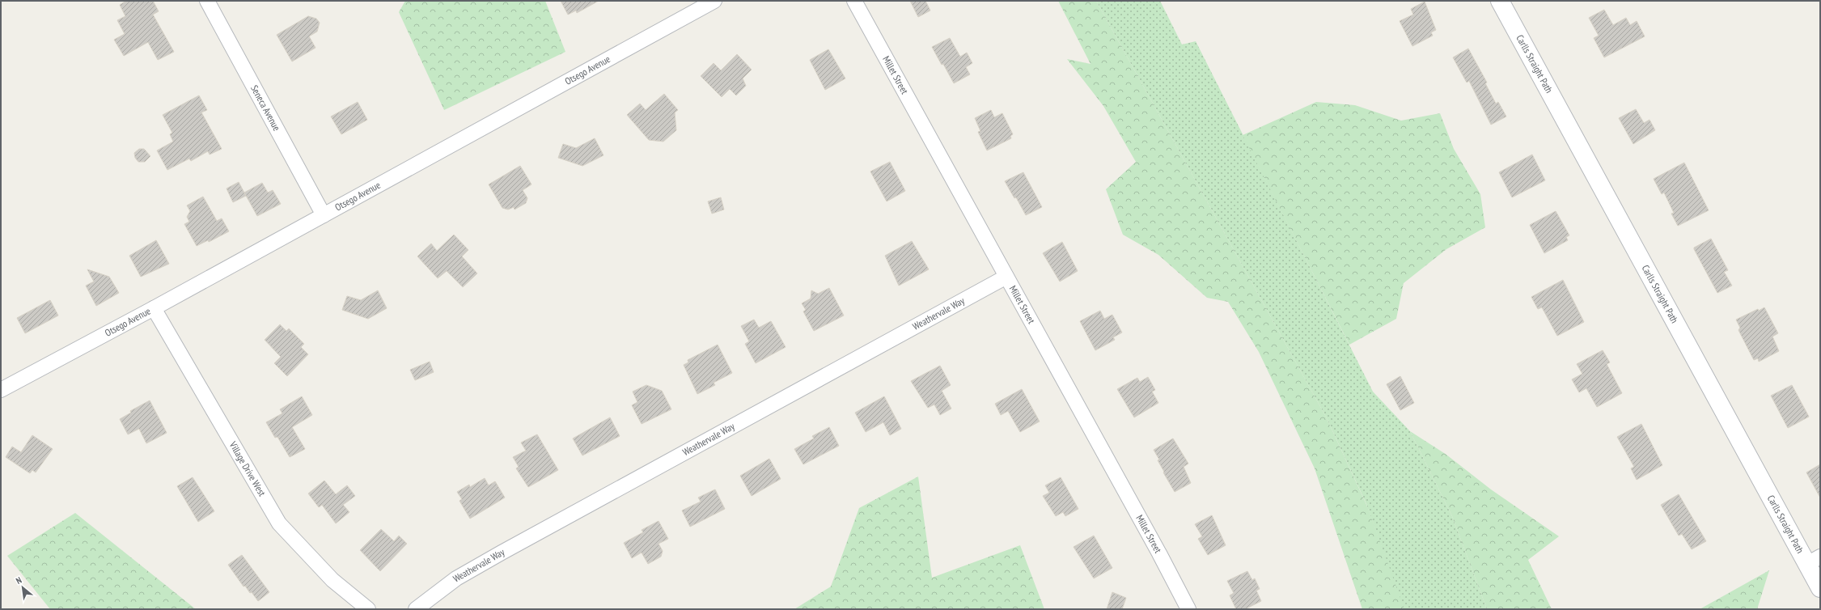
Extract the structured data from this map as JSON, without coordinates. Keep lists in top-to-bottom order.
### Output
{
  "streets": {
    "street": [
      "Carlls Straight Path",
      "Otsego Avenue",
      "Millet Street",
      "Seneca Avenue",
      "Weathervale Way",
      "Village Drive West"
    ]
  },
  "crossings": [
    ["Otsego Avenue", "Seneca Avenue"],
    ["Otsego Avenue", "Village Drive West"],
    ["Millet Street", "Weathervale Way"]
  ],
  "north": "top left"
}
